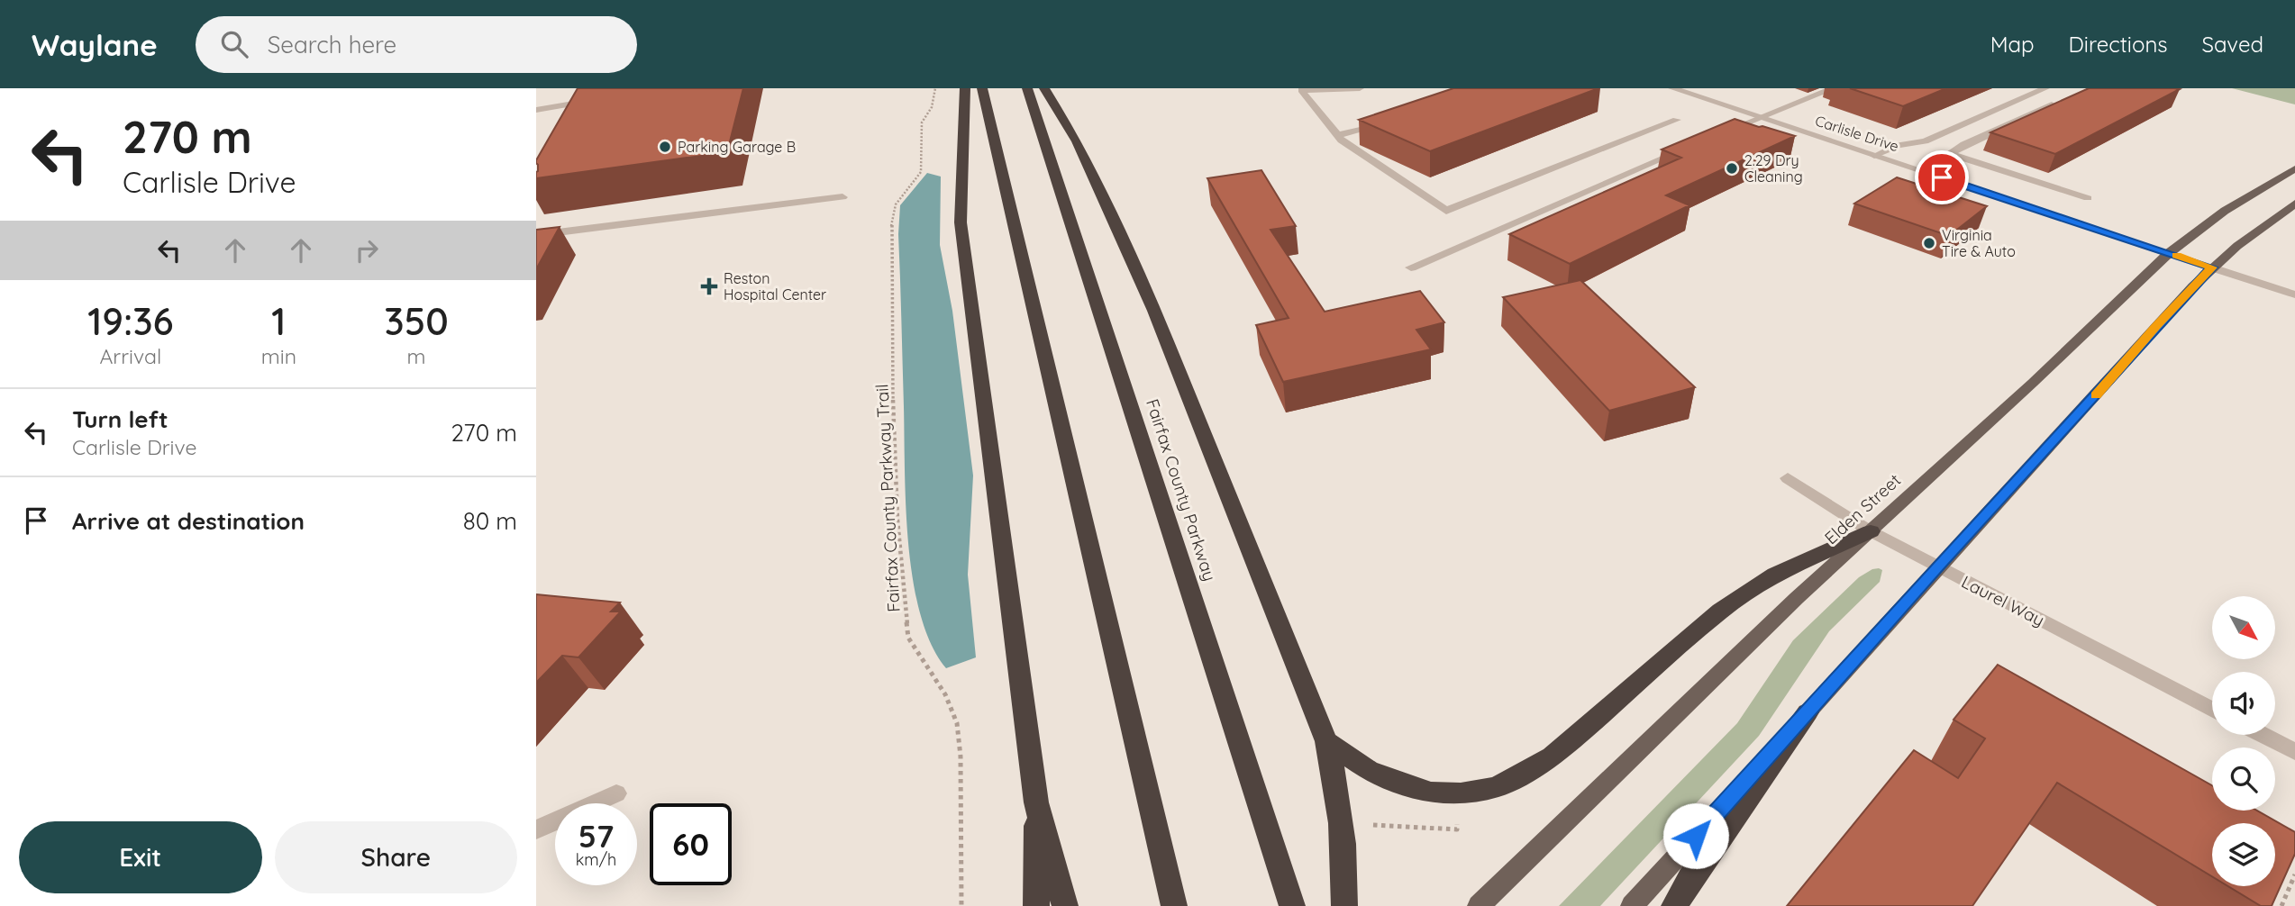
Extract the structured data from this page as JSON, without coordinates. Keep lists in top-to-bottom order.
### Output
{
  "streets": {
    "highway": ["Fairfax County Parkway"],
    "main road": ["Elden Street"],
    "street": ["Carlisle Drive", "Laurel Way"],
    "path": ["Fairfax County Parkway Trail"]
  },
  "crossings": [
    ["Carlisle Drive", "Elden Street"],
    ["Elden Street", "Laurel Way"]
  ],
  "places": {
    "other": ["Parking Garage B", "2.29 Dry Cleaning", "Virginia Tire & Auto"],
    "health": ["Reston Hospital Center"]
  },
  "north": "bottom right",
  "page": {
    "header": "Waylane",
    "search": "Search here",
    "nav": ["Map", "Directions", "Saved"],
    "turn": ["270 m", "Carlisle Drive"],
    "eta": [
      "19:36",
      "Arrival",
      "1",
      "min",
      "350",
      "m"
    ],
    "list": [
      {
        "name": "Turn left",
        "note": "Carlisle Drive",
        "value": "270 m"
      },
      {
        "name": "Arrive at destination",
        "value": "80 m"
      }
    ],
    "speed": "57 km/h",
    "limit": "60",
    "buttons": ["Exit", "Share"]
  }
}
